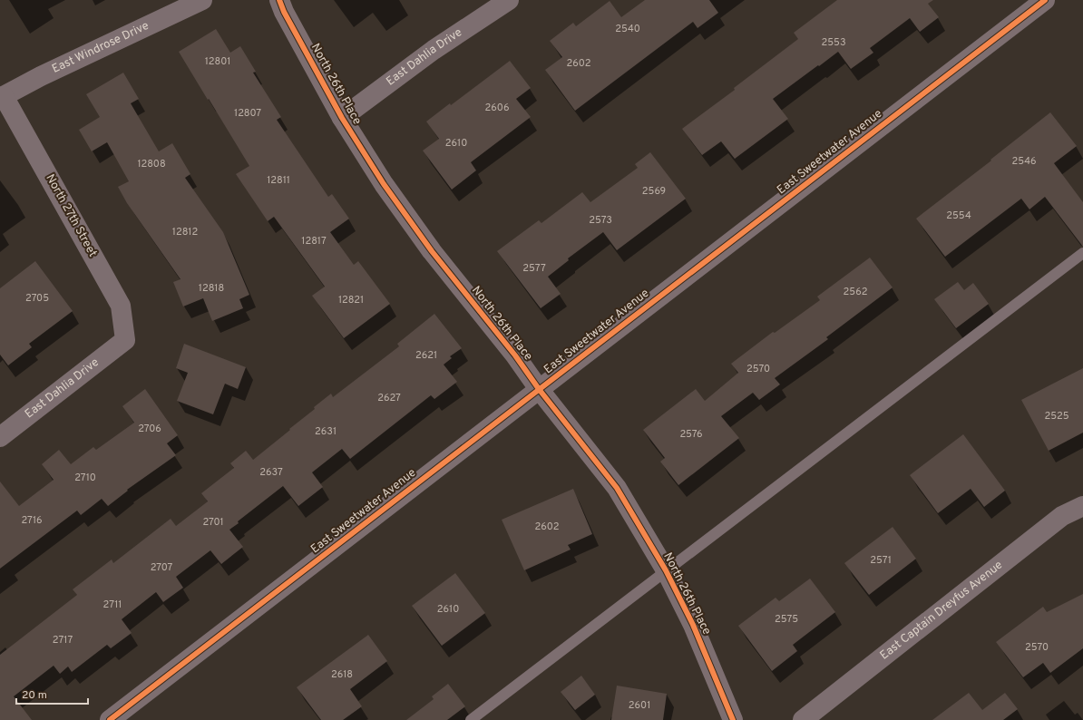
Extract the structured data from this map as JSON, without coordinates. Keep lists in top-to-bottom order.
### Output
{
  "streets": {
    "street": [
      "East Windrose Drive",
      "East Dahlia Drive",
      "North 26th Place",
      "East Sweetwater Avenue",
      "North 27th Street",
      "East Captain Dreyfus Avenue"
    ]
  },
  "crossings": [
    ["East Windrose Drive", "North 27th Street"],
    ["East Dahlia Drive", "North 26th Place"],
    ["East Dahlia Drive", "North 27th Street"],
    ["North 26th Place", "East Sweetwater Avenue"]
  ],
  "house_numbers": [
    "2540",
    "2553",
    "12801",
    "2602",
    "2606",
    "12807",
    "2610",
    "2546",
    "12808",
    "12811",
    "2569",
    "2554",
    "2573",
    "12812",
    "12817",
    "2577",
    "12818",
    "2562",
    "2705",
    "12821",
    "2621",
    "2570",
    "2627",
    "2525",
    "2706",
    "2631",
    "2576",
    "2637",
    "2710",
    "2716",
    "2701",
    "2602",
    "2571",
    "2707",
    "2711",
    "2610",
    "2575",
    "2717",
    "2570",
    "2618",
    "2601"
  ],
  "scale_bar": "20 m"
}
